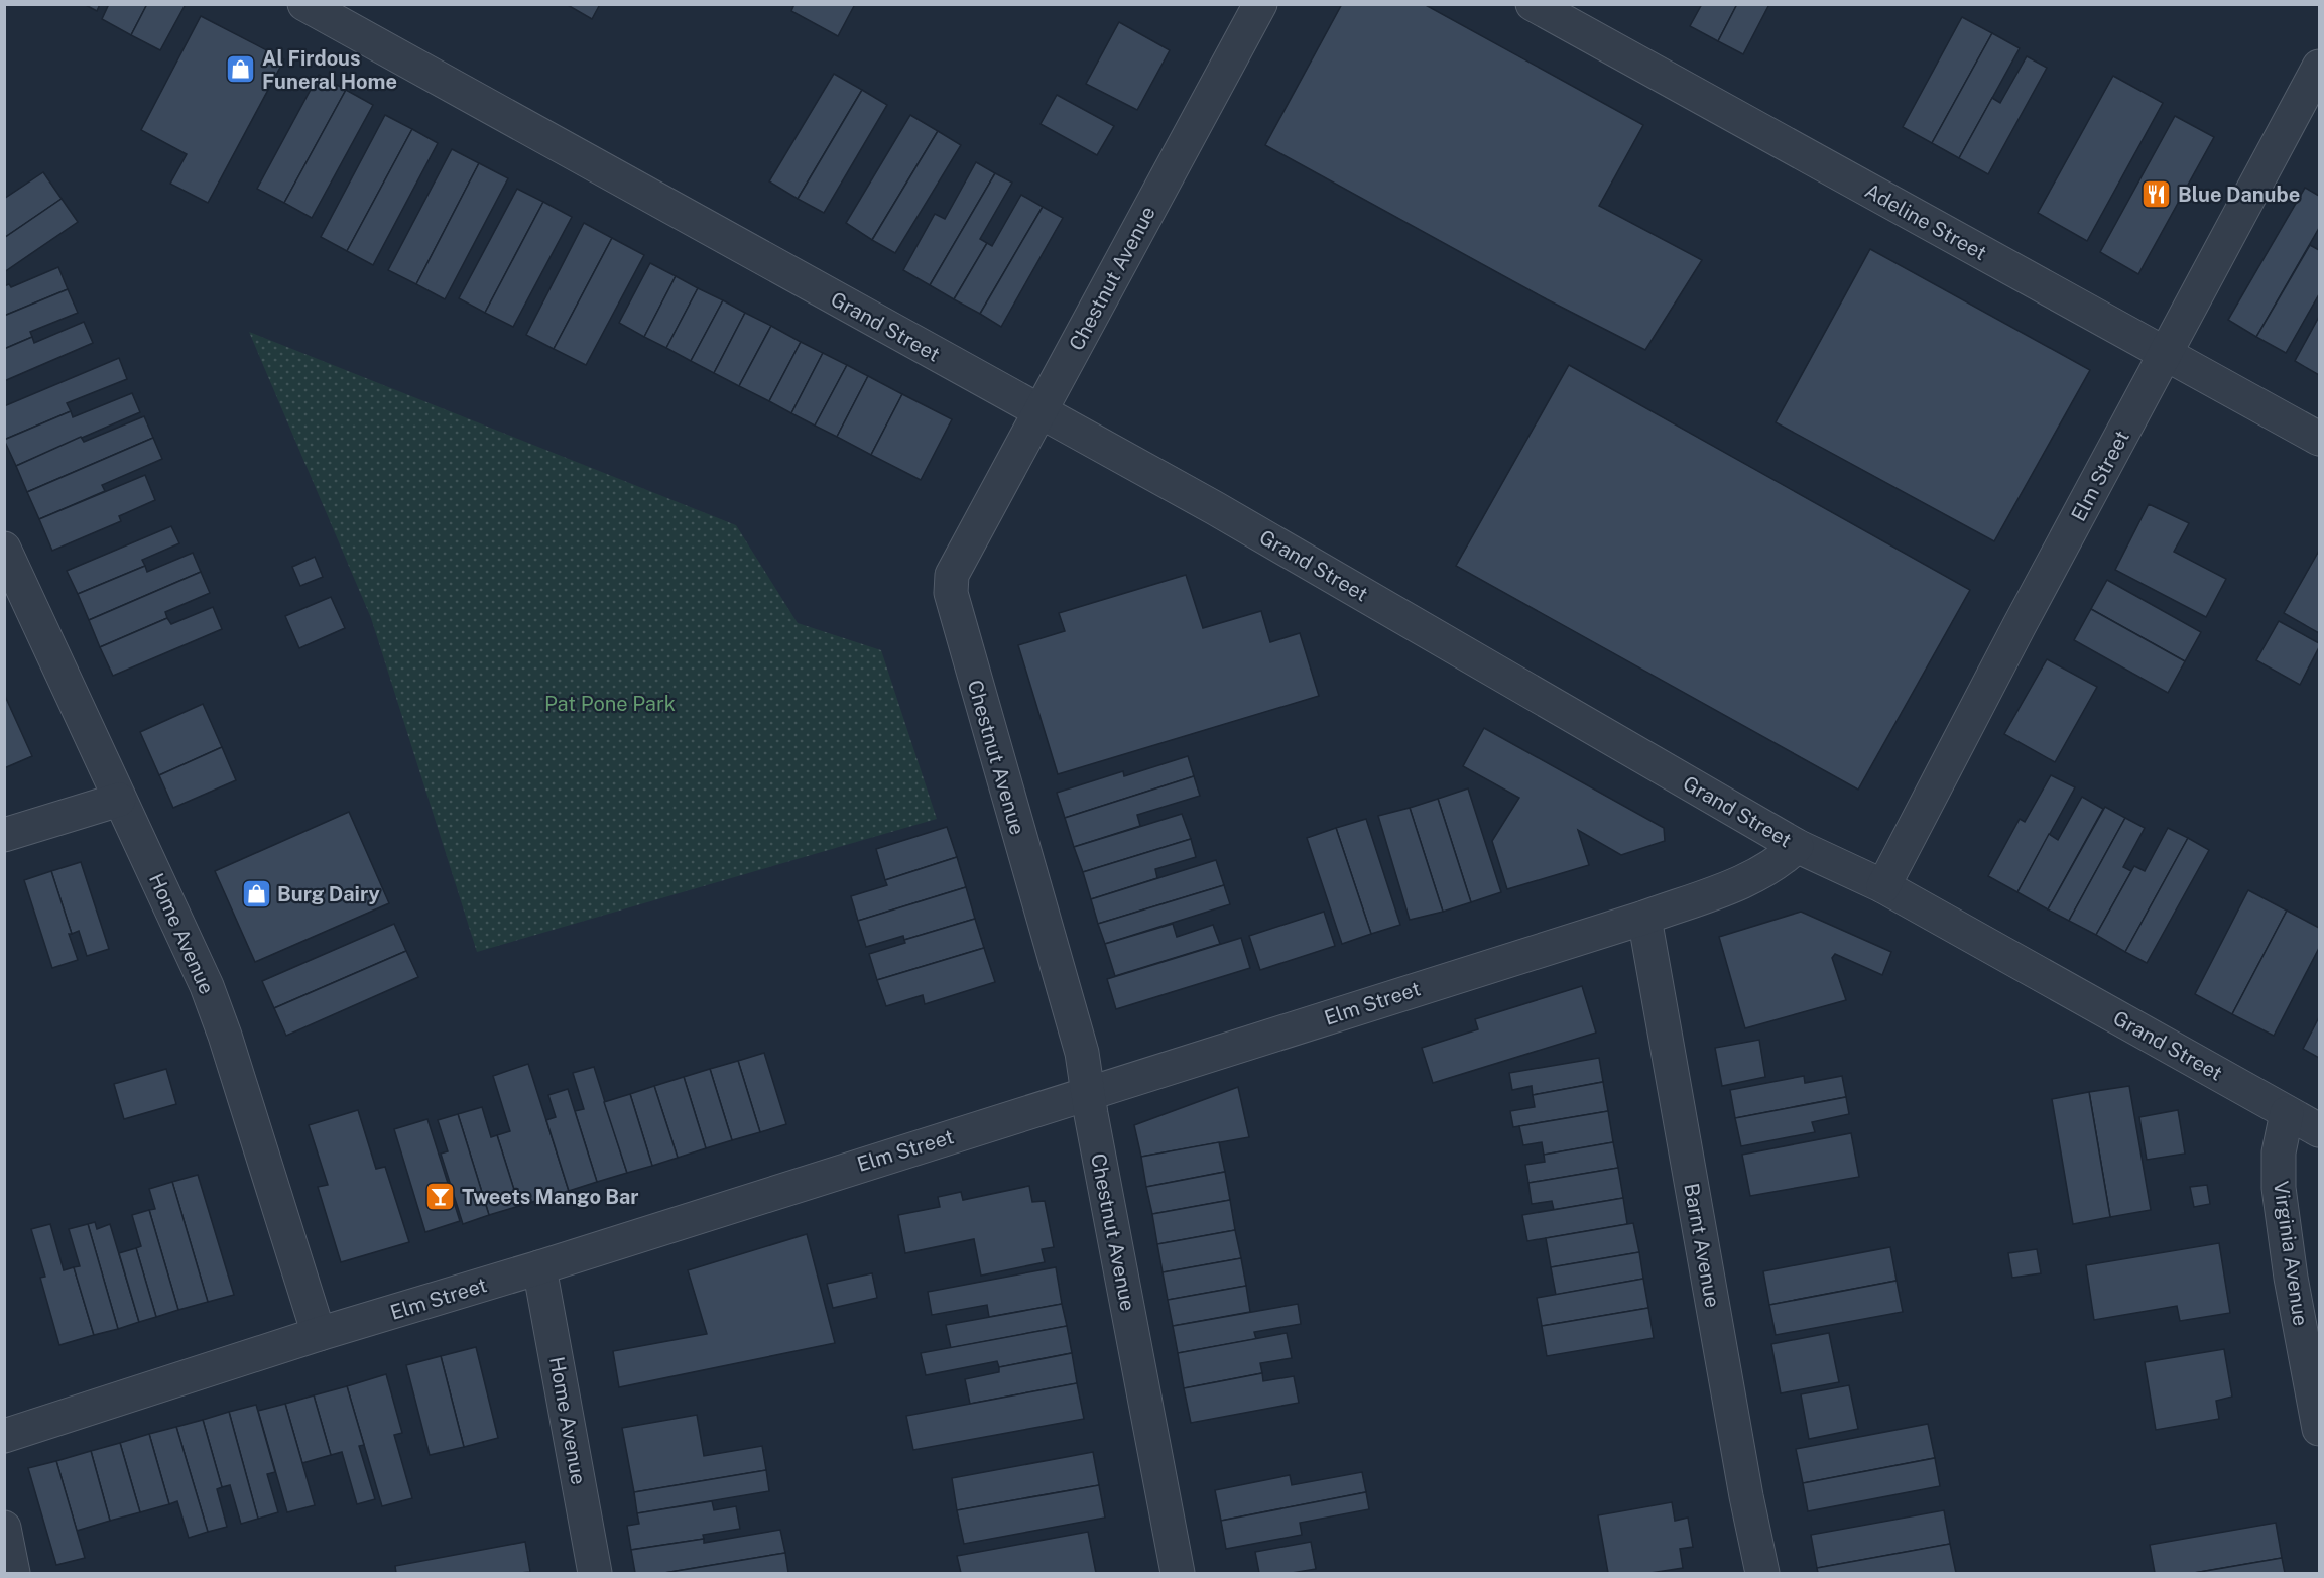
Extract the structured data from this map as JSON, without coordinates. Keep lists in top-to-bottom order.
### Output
{
  "streets": {
    "street": [
      "Adeline Street",
      "Chestnut Avenue",
      "Grand Street",
      "Elm Street",
      "Home Avenue",
      "Barnt Avenue",
      "Virginia Avenue"
    ]
  },
  "crossings": [
    ["Adeline Street", "Elm Street"],
    ["Chestnut Avenue", "Grand Street"],
    ["Chestnut Avenue", "Elm Street"],
    ["Grand Street", "Elm Street"],
    ["Grand Street", "Virginia Avenue"],
    ["Elm Street", "Home Avenue"],
    ["Elm Street", "Barnt Avenue"]
  ],
  "parks": ["Pat Pone Park"],
  "places": {
    "shop": ["Al Firdous Funeral Home", "Burg Dairy"],
    "restaurant": ["Blue Danube"],
    "bar": ["Tweets Mango Bar"]
  }
}
